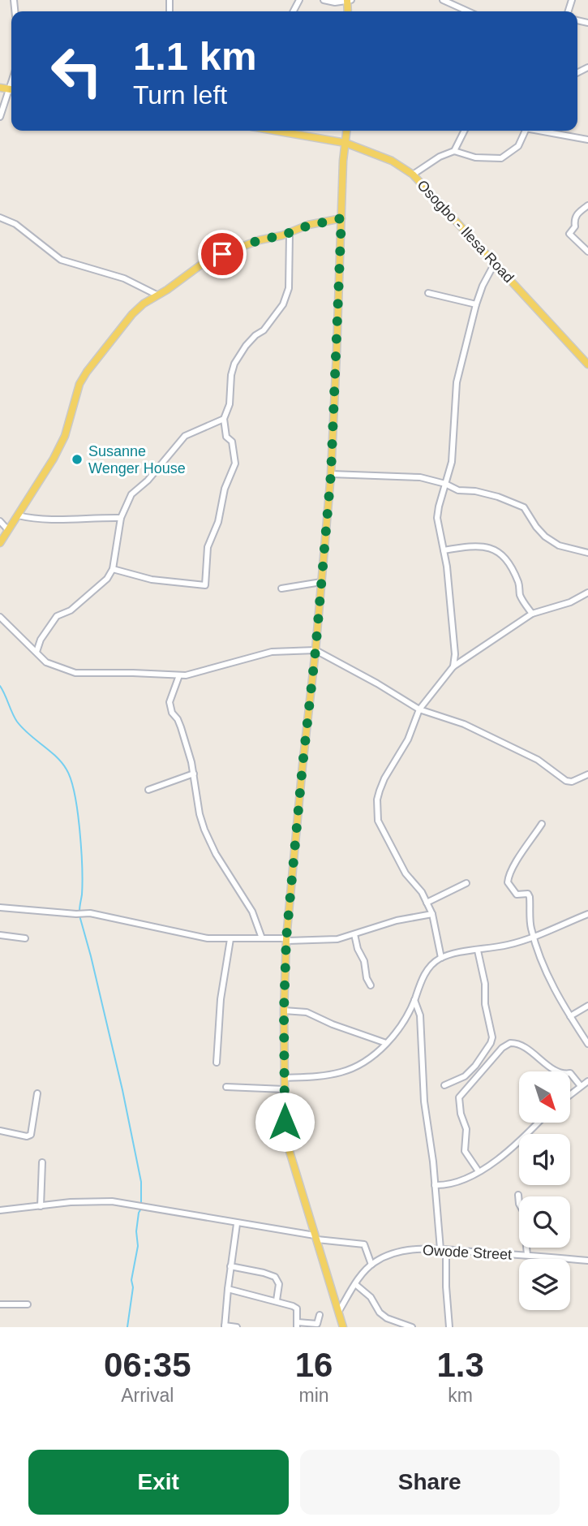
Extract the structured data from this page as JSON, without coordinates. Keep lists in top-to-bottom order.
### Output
{
  "streets": {
    "main road": ["Osogbo - Ilesa Road"],
    "street": ["Owode Street"]
  },
  "places": ["Susanne Wenger House"],
  "north": "bottom right",
  "page": {
    "turn": ["1.1 km", "Turn left"],
    "eta": [
      "06:35",
      "Arrival",
      "16",
      "min",
      "1.3",
      "km"
    ],
    "buttons": ["Exit", "Share"]
  }
}
